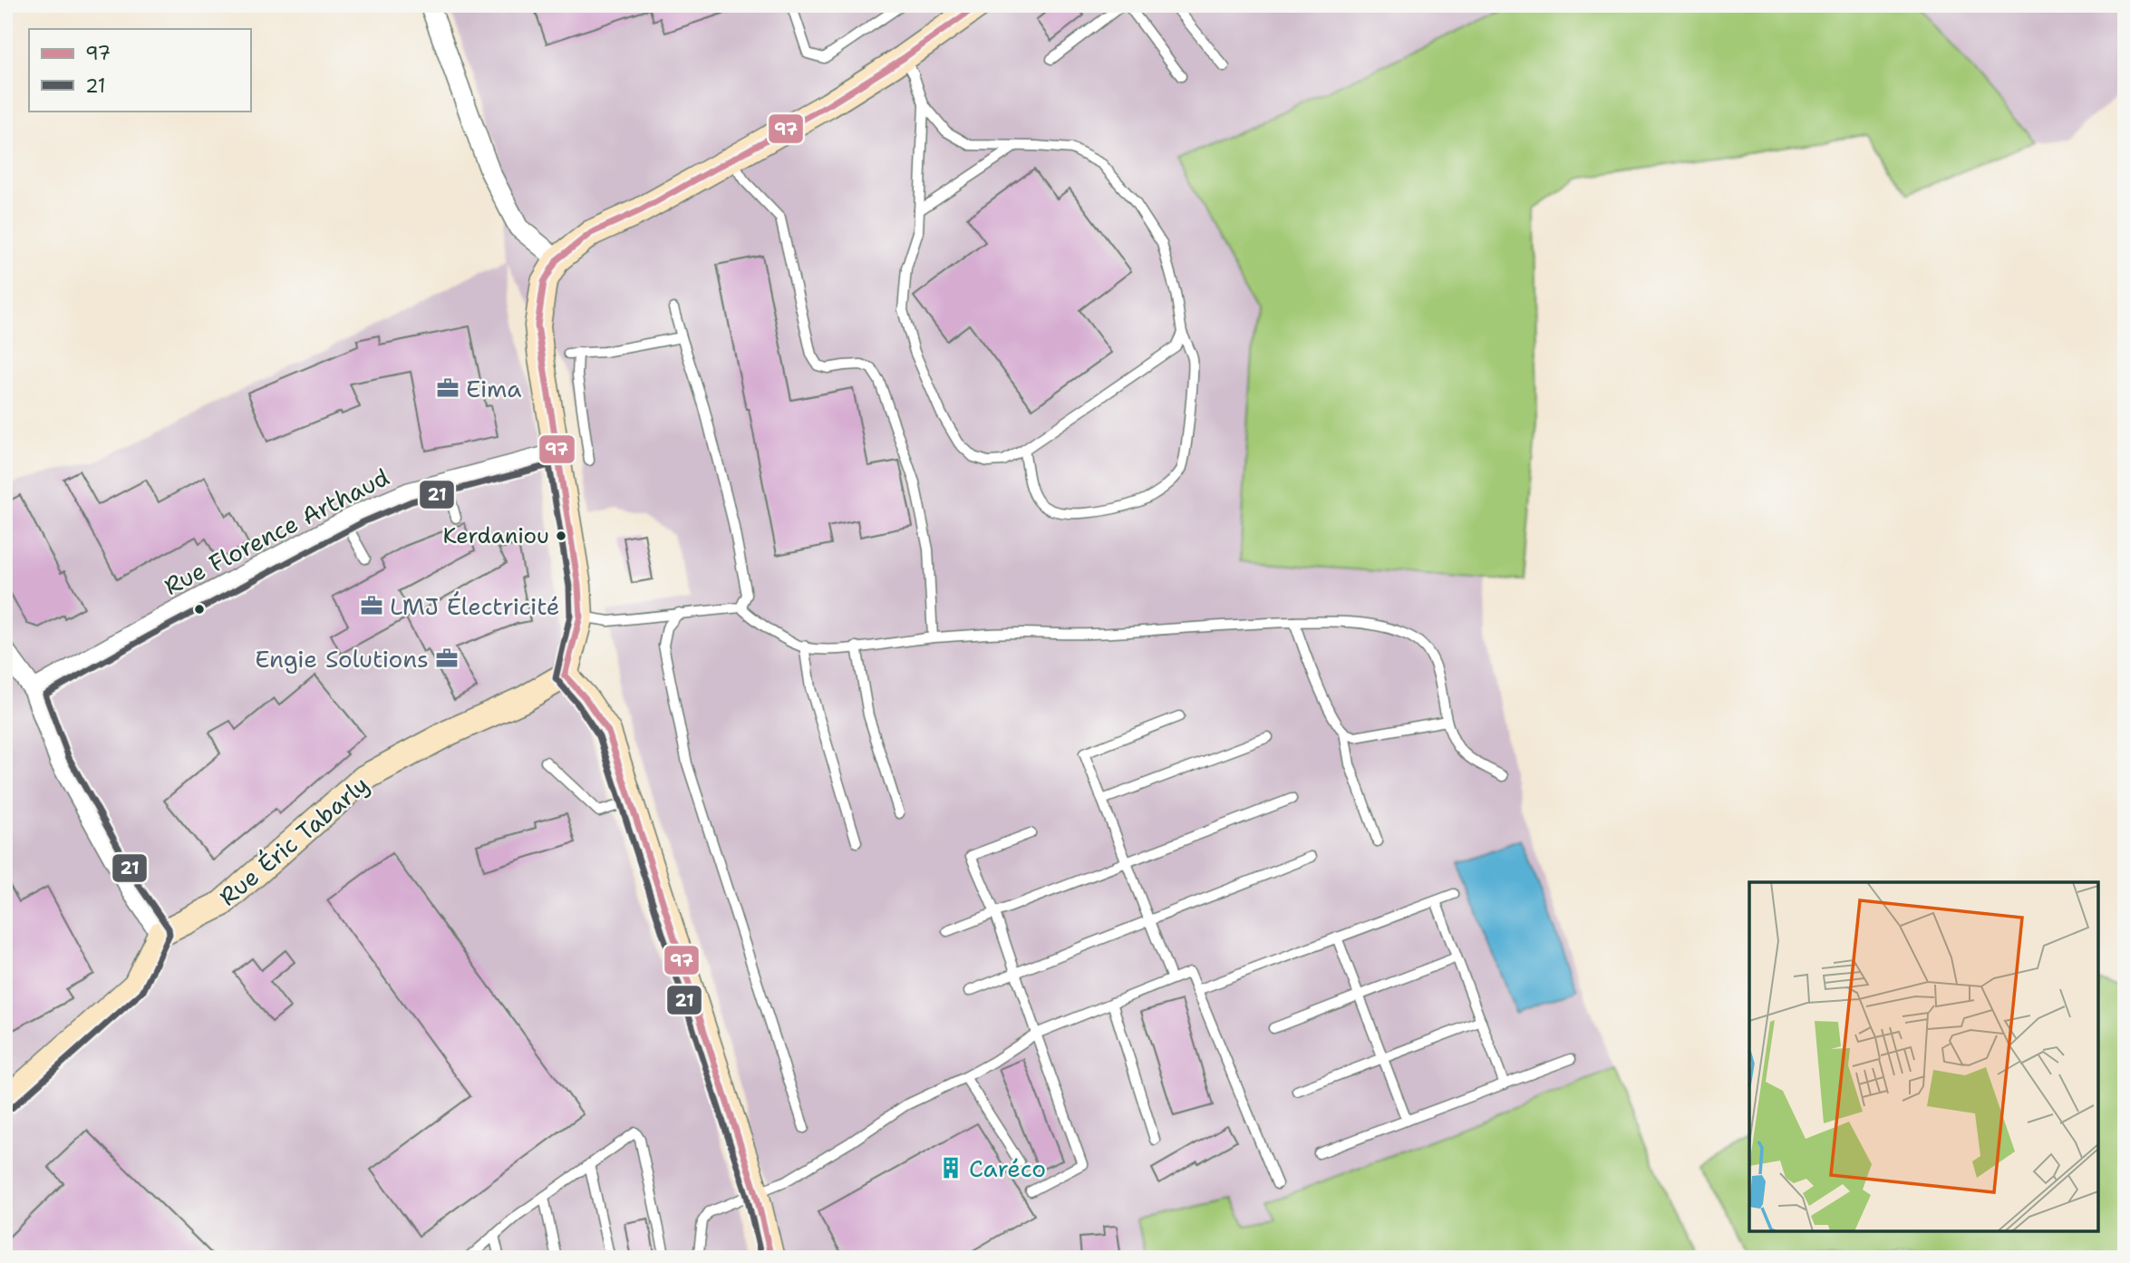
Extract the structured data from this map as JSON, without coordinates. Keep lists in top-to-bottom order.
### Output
{
  "streets": {
    "street": ["Rue Florence Arthaud", "Rue Éric Tabarly"]
  },
  "places": {
    "office": ["Eima", "LMJ Électricité", "Engie Solutions"],
    "other": ["Kerdaniou"],
    "building": ["Caréco"]
  },
  "lines": ["transit line 97", "transit line 21"],
  "legend": ["97", "21"]
}
